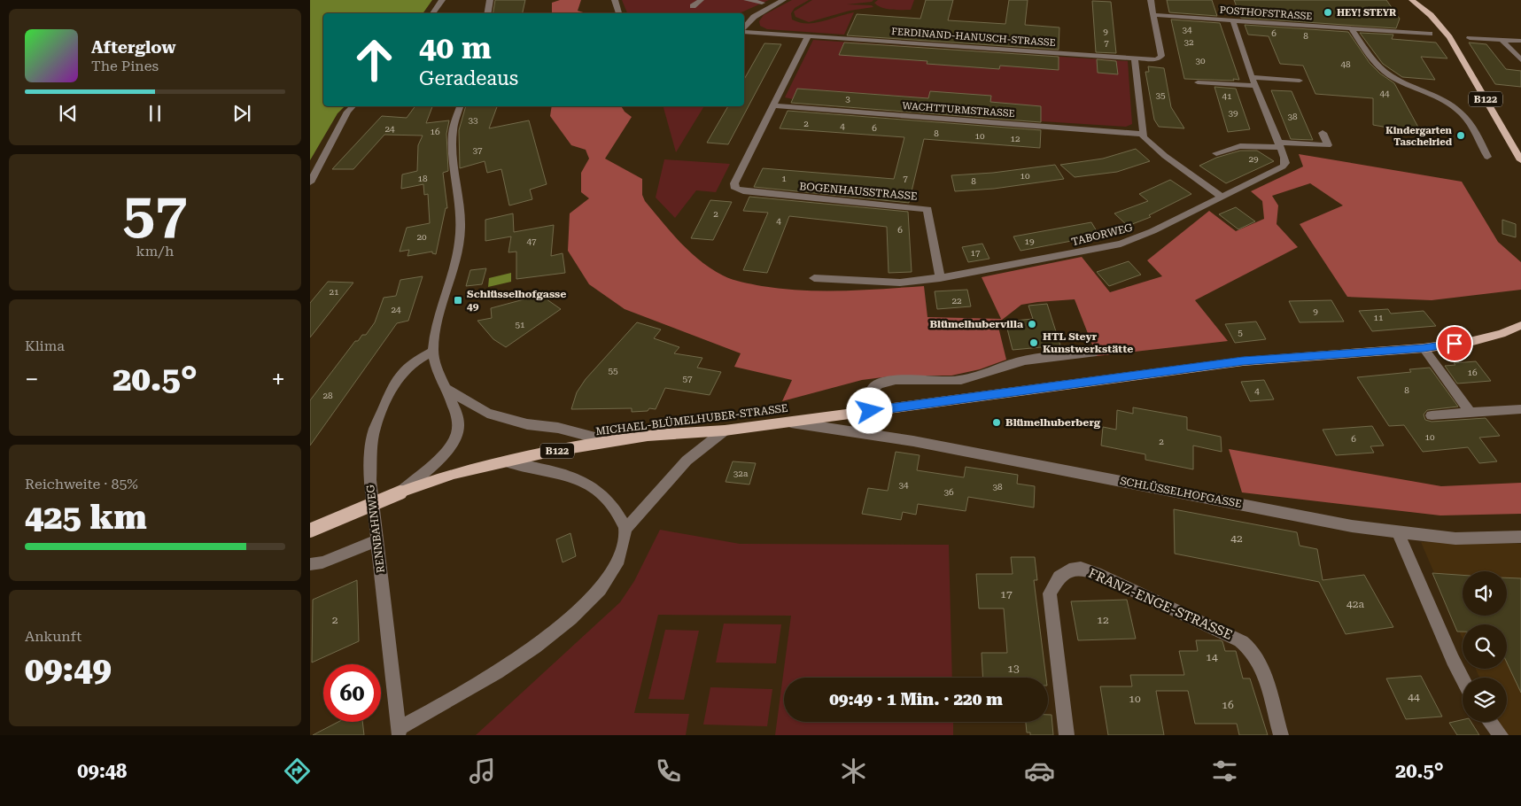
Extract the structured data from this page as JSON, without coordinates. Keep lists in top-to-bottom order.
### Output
{
  "streets": {
    "main road": ["B122", "MICHAEL-BLÜMELHUBER-STRASSE"],
    "street": [
      "POSTHOFSTRASSE",
      "FERDINAND-HANUSCH-STRASSE",
      "WACHTTURMSTRASSE",
      "BOGENHAUSSTRASSE",
      "TABORWEG",
      "SCHLÜSSELHOFGASSE",
      "RENNBAHNWEG",
      "FRANZ-ENGE-STRASSE"
    ]
  },
  "crossings": [
    ["POSTHOFSTRASSE", "FERDINAND-HANUSCH-STRASSE"],
    ["POSTHOFSTRASSE", "TABORWEG"],
    ["B122", "MICHAEL-BLÜMELHUBER-STRASSE"],
    ["WACHTTURMSTRASSE", "BOGENHAUSSTRASSE"],
    ["BOGENHAUSSTRASSE", "TABORWEG"],
    ["MICHAEL-BLÜMELHUBER-STRASSE", "SCHLÜSSELHOFGASSE"]
  ],
  "places": {
    "other": [
      "HEY! STEYR",
      "Kindergarten Taschelried",
      "Blümelhubervilla",
      "HTL Steyr Kunstwerkstätte",
      "Blümelhuberberg"
    ],
    "transit": ["Schlüsselhofgasse 49"]
  },
  "house_numbers": [
    "34",
    "9",
    "6",
    "8",
    "32",
    "7",
    "30",
    "48",
    "44",
    "35",
    "41",
    "3",
    "39",
    "38",
    "33",
    "2",
    "4",
    "6",
    "24",
    "16",
    "8",
    "10",
    "12",
    "37",
    "29",
    "10",
    "18",
    "1",
    "7",
    "8",
    "2",
    "4",
    "6",
    "20",
    "47",
    "19",
    "17",
    "21",
    "22",
    "24",
    "9",
    "11",
    "51",
    "5",
    "55",
    "16",
    "57",
    "8",
    "4",
    "28",
    "10",
    "6",
    "2",
    "32a",
    "34",
    "38",
    "36",
    "42",
    "17",
    "42a",
    "2",
    "12",
    "14",
    "13",
    "44",
    "10",
    "16"
  ],
  "page": {
    "turn": ["40 m", "Geradeaus"],
    "song": ["Afterglow", "The Pines"],
    "tile": [
      ["57", "km/h"],
      "Klima",
      ["Reichweite · 85%", "425 km"],
      ["Ankunft", "09:49"]
    ],
    "heat": ["−", "20.5°", "+"],
    "limit": "60",
    "trip": "09:49 · 1 Min. · 220 m",
    "tabs": ["09:48", "20.5°"]
  }
}
